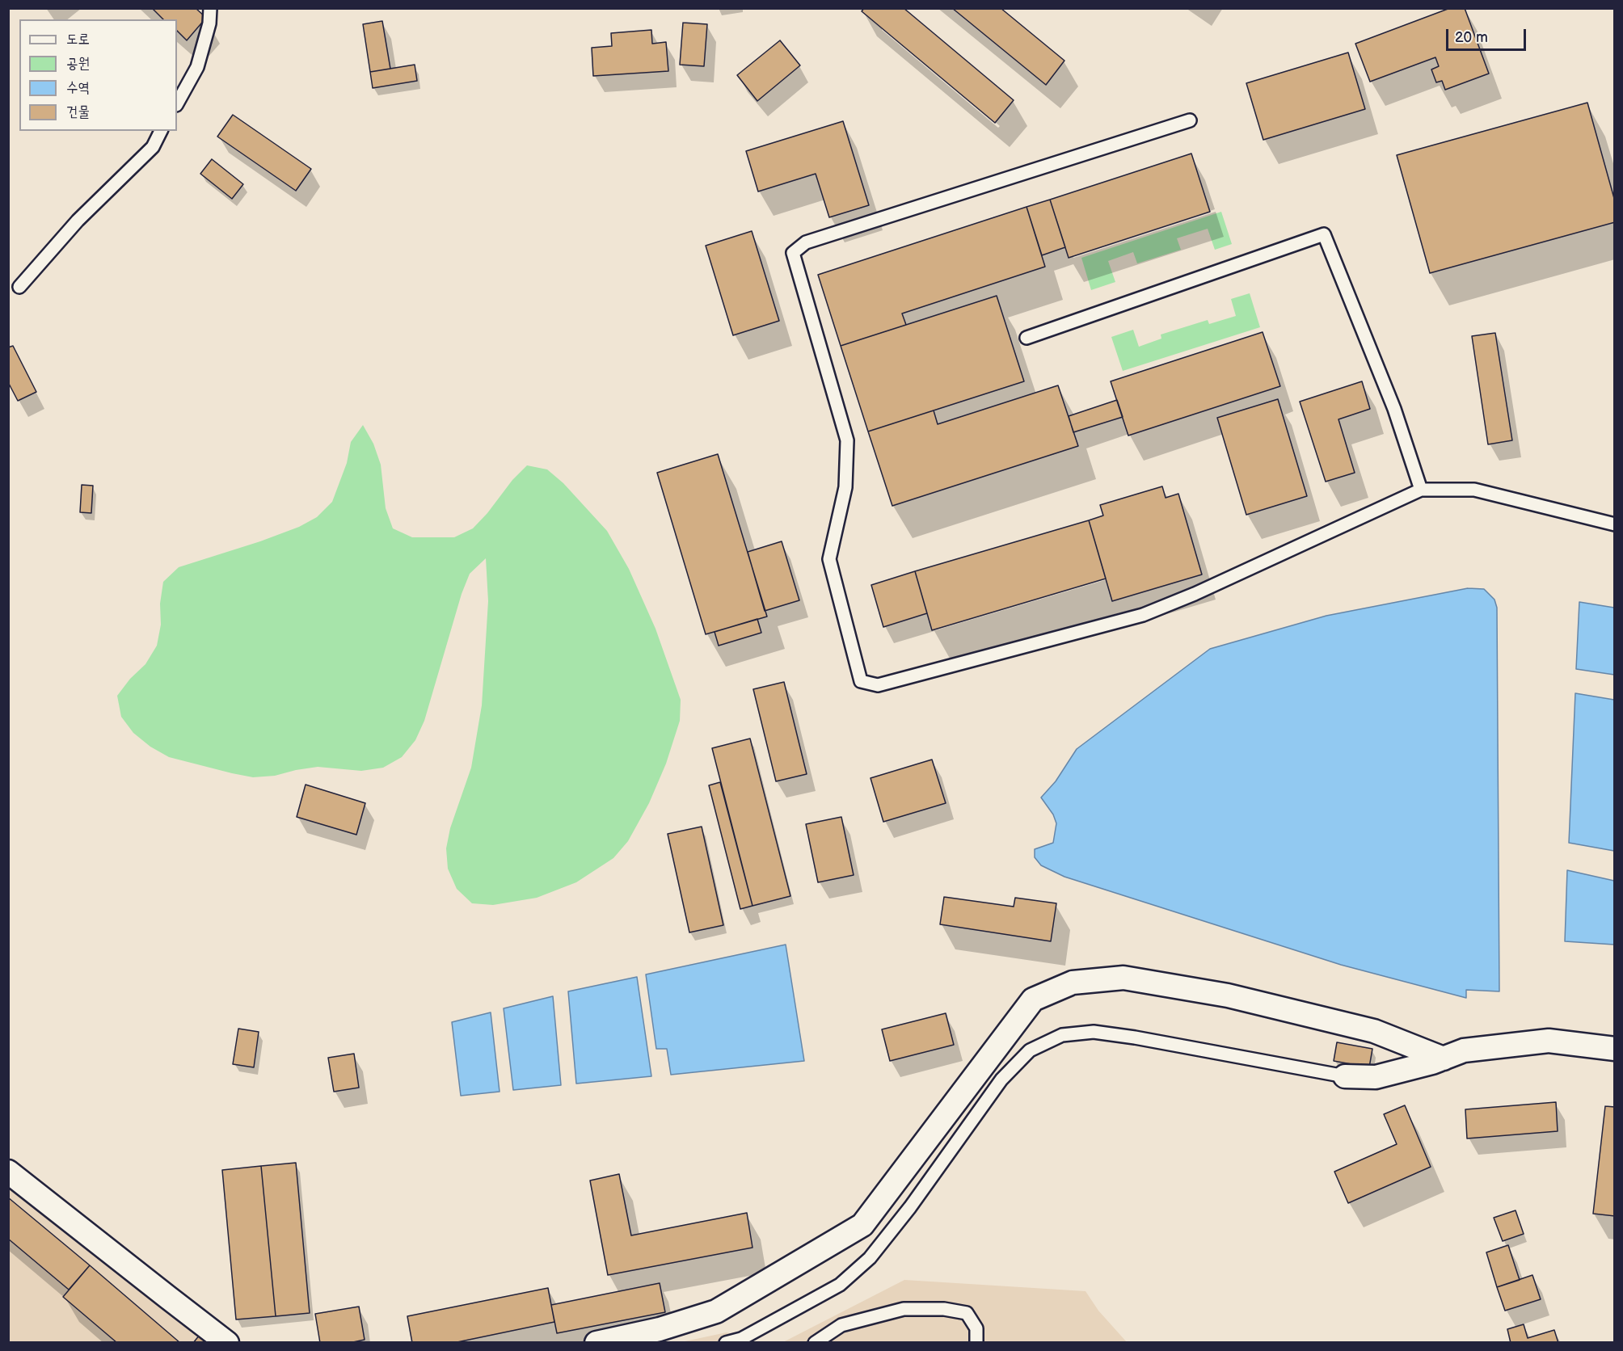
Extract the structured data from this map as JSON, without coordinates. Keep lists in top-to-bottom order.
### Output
{
  "legend": [
    "도로",
    "공원",
    "수역",
    "건물"
  ],
  "scale_bar": "20 m"
}
